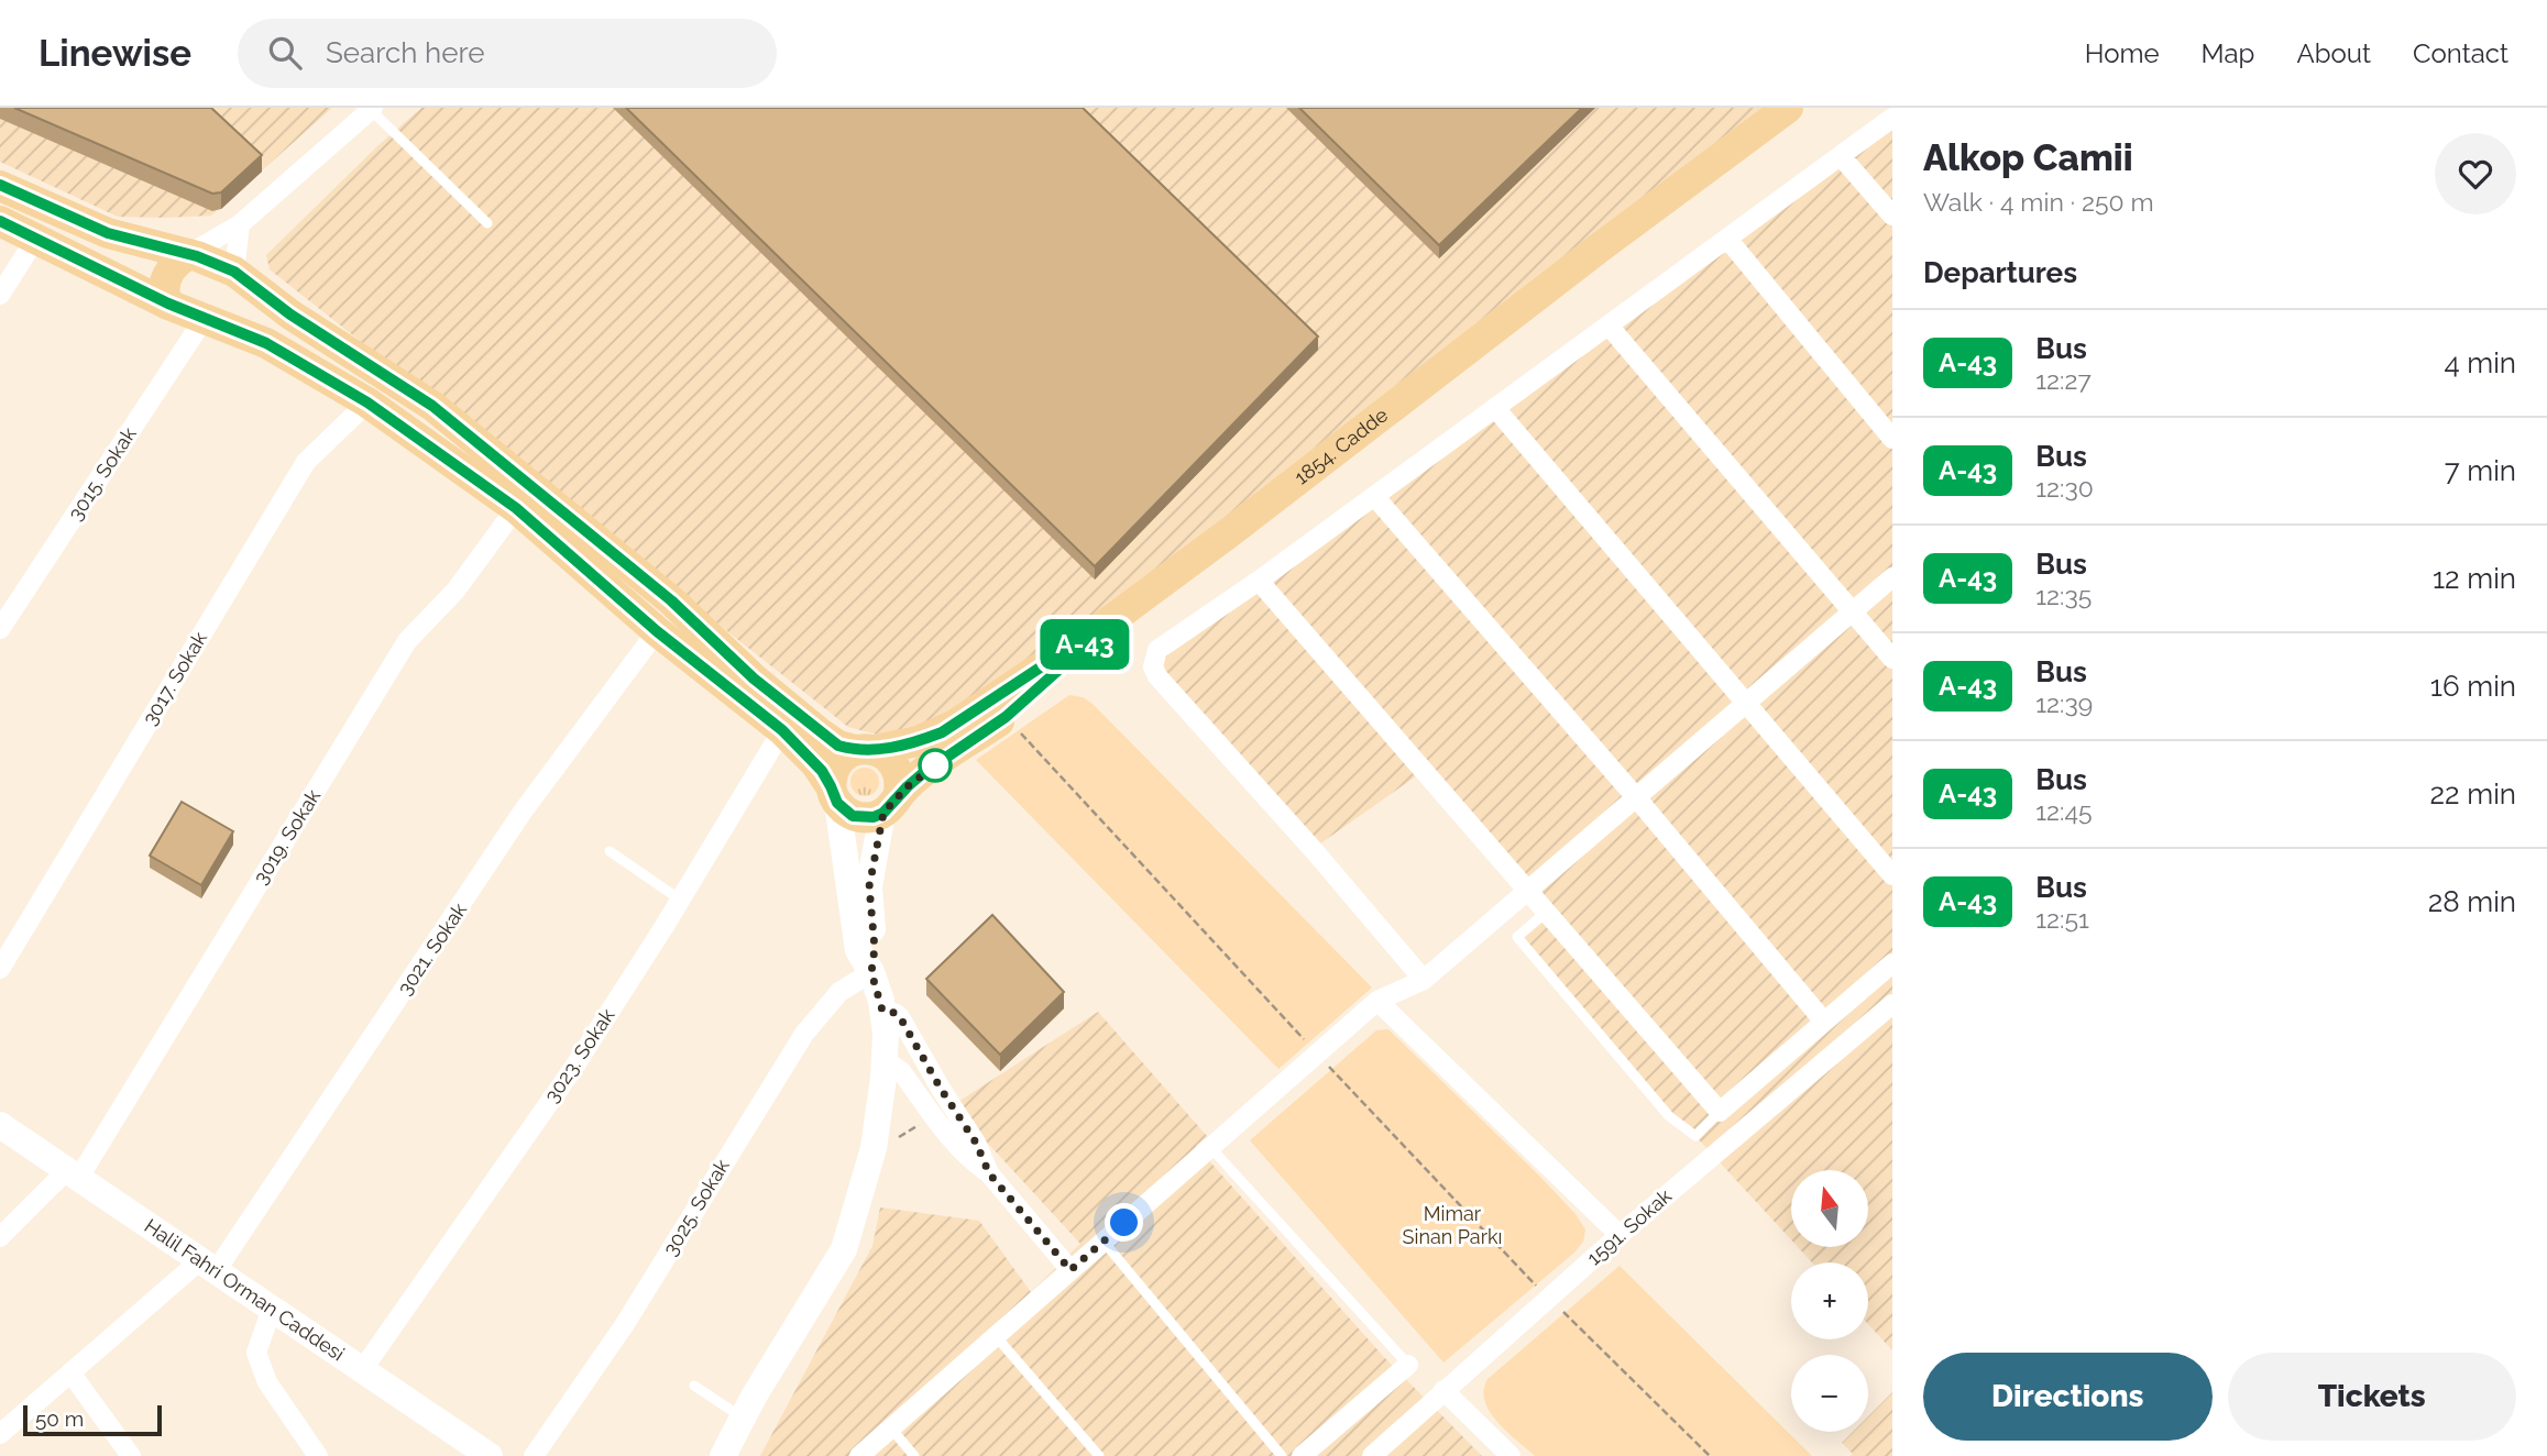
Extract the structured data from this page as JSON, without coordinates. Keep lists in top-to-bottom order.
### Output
{
  "streets": {
    "main road": ["1854. Cadde", "Halil Fahri Orman Caddesi"],
    "street": [
      "3015. Sokak",
      "3017. Sokak",
      "3019. Sokak",
      "3021. Sokak",
      "3023. Sokak",
      "3025. Sokak",
      "1591. Sokak"
    ]
  },
  "crossings": [
    ["3019. Sokak", "Halil Fahri Orman Caddesi"],
    ["3021. Sokak", "Halil Fahri Orman Caddesi"],
    ["3023. Sokak", "Halil Fahri Orman Caddesi"]
  ],
  "parks": ["Mimar Sinan Parkı"],
  "lines": ["bus line A-43"],
  "scale_bar": "50 m",
  "north": "top",
  "page": {
    "header": "Linewise",
    "search": "Search here",
    "nav": [
      "Home",
      "Map",
      "About",
      "Contact"
    ],
    "on_map": "A-43",
    "heading": [
      ["Alkop Camii", "Walk · 4 min · 250 m"],
      "Departures"
    ],
    "list": [
      {
        "mark": "A-43",
        "name": "Bus",
        "note": "12:27",
        "value": "4 min"
      },
      {
        "mark": "A-43",
        "name": "Bus",
        "note": "12:30",
        "value": "7 min"
      },
      {
        "mark": "A-43",
        "name": "Bus",
        "note": "12:35",
        "value": "12 min"
      },
      {
        "mark": "A-43",
        "name": "Bus",
        "note": "12:39",
        "value": "16 min"
      },
      {
        "mark": "A-43",
        "name": "Bus",
        "note": "12:45",
        "value": "22 min"
      },
      {
        "mark": "A-43",
        "name": "Bus",
        "note": "12:51",
        "value": "28 min"
      }
    ],
    "map_buttons": ["+", "−"],
    "buttons": ["Directions", "Tickets"],
    "scale": "50 m"
  }
}
